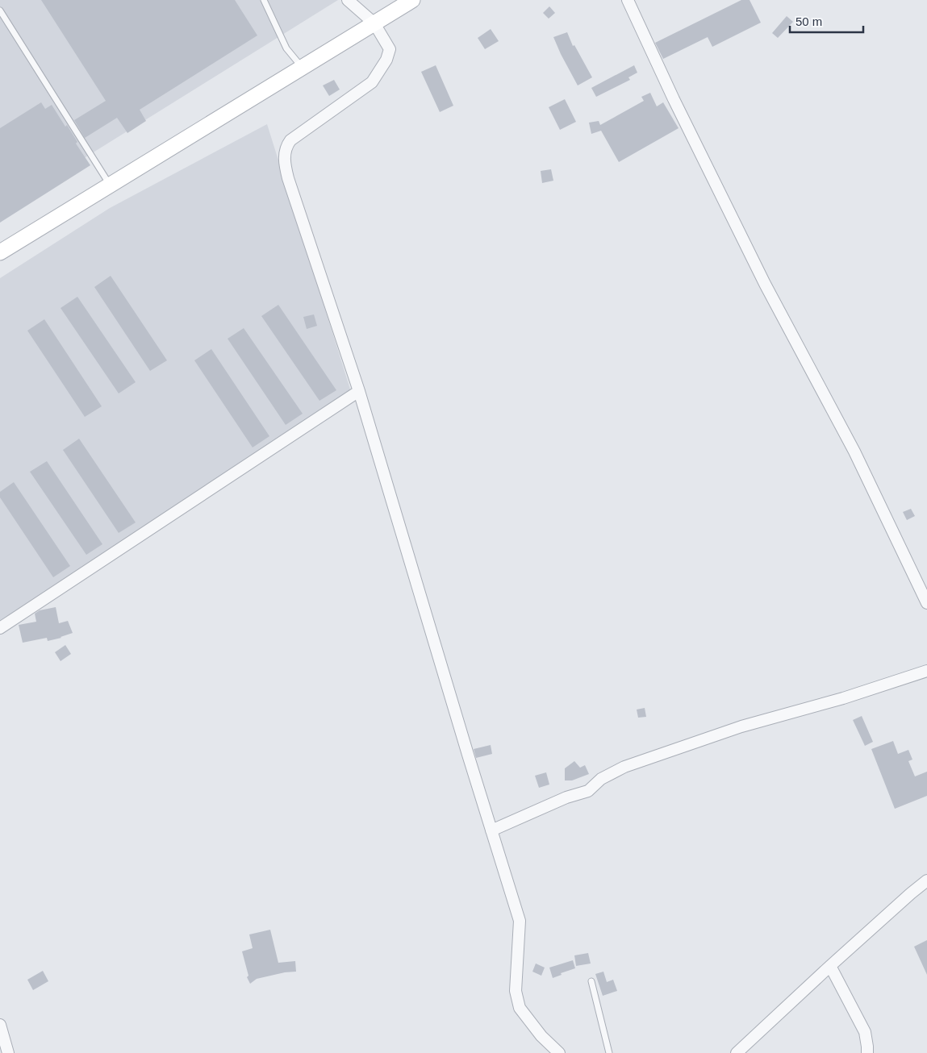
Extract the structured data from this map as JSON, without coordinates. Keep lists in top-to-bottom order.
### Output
{
  "scale_bar": "50 m"
}
